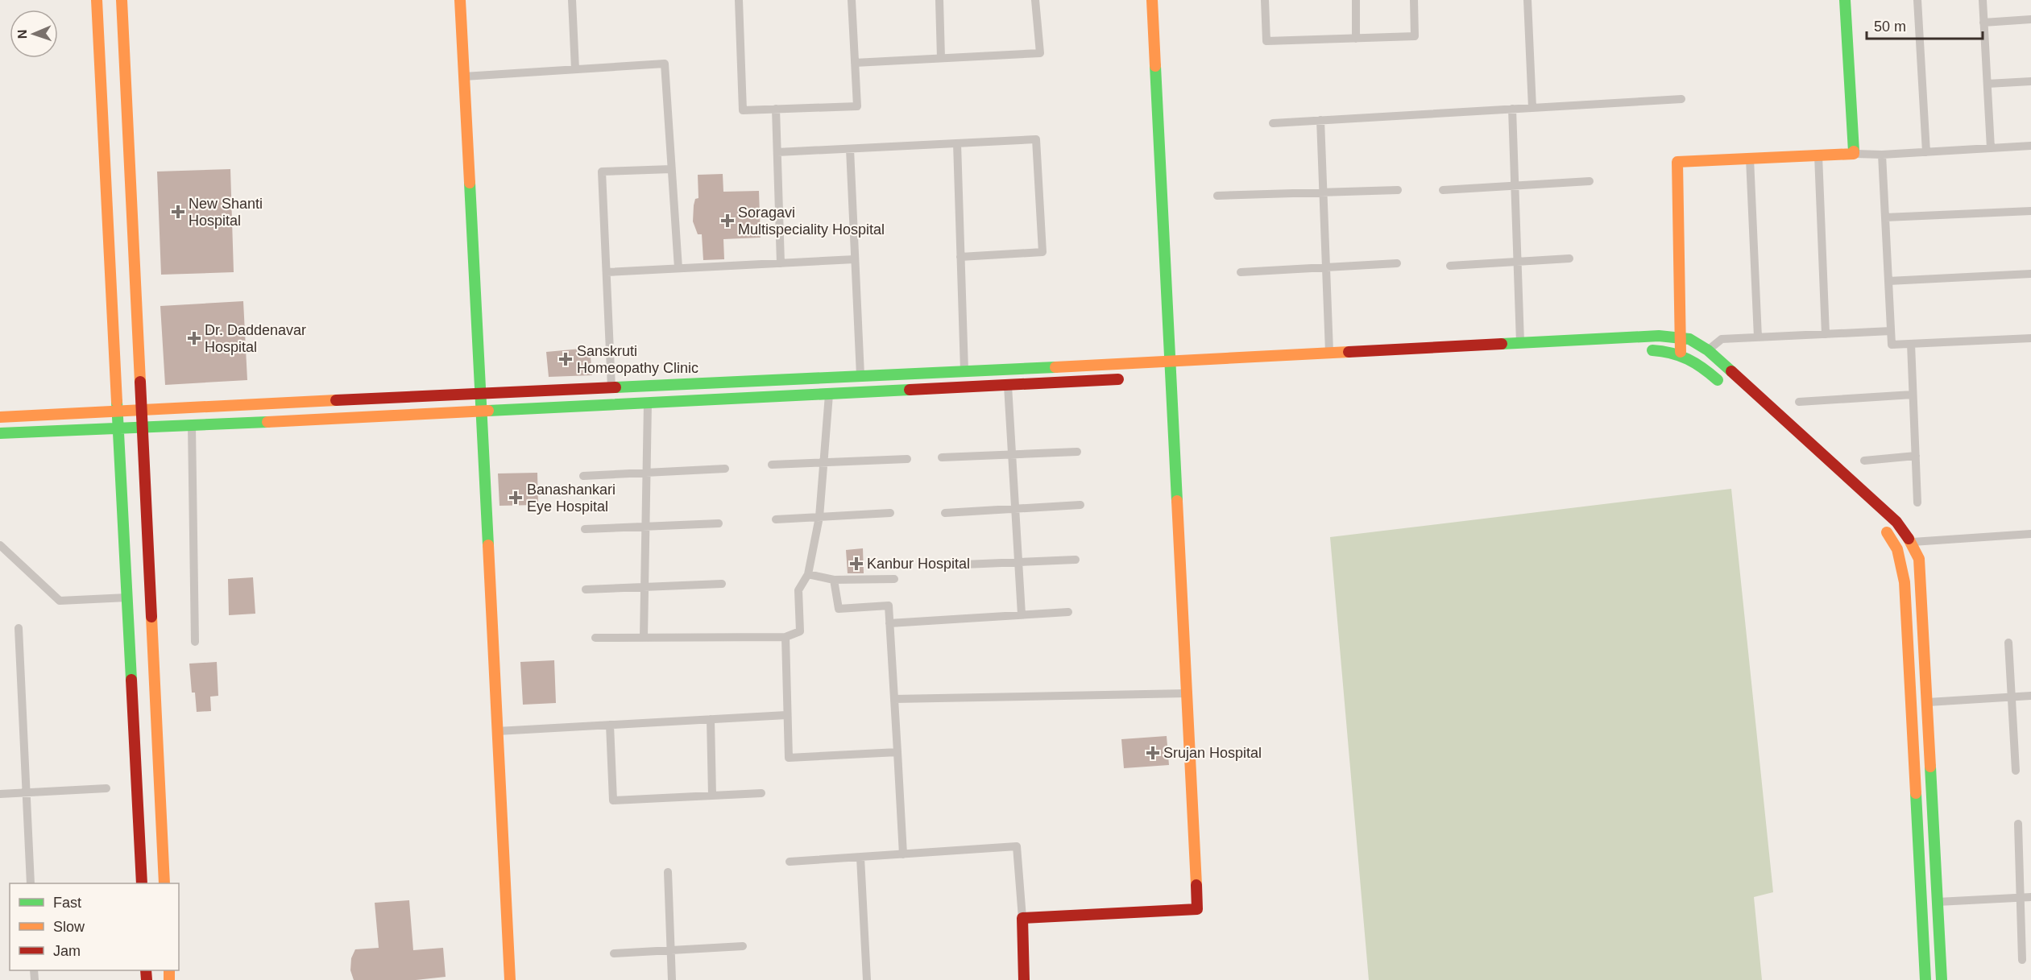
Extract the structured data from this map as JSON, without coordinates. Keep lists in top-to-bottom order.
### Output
{
  "places": {
    "health": [
      "New Shanti Hospital",
      "Soragavi Multispeciality Hospital",
      "Dr. Daddenavar Hospital",
      "Sanskruti Homeopathy Clinic",
      "Banashankari Eye Hospital",
      "Kanbur Hospital",
      "Srujan Hospital"
    ]
  },
  "legend": ["Fast", "Slow", "Jam"],
  "scale_bar": "50 m",
  "north": "left"
}
